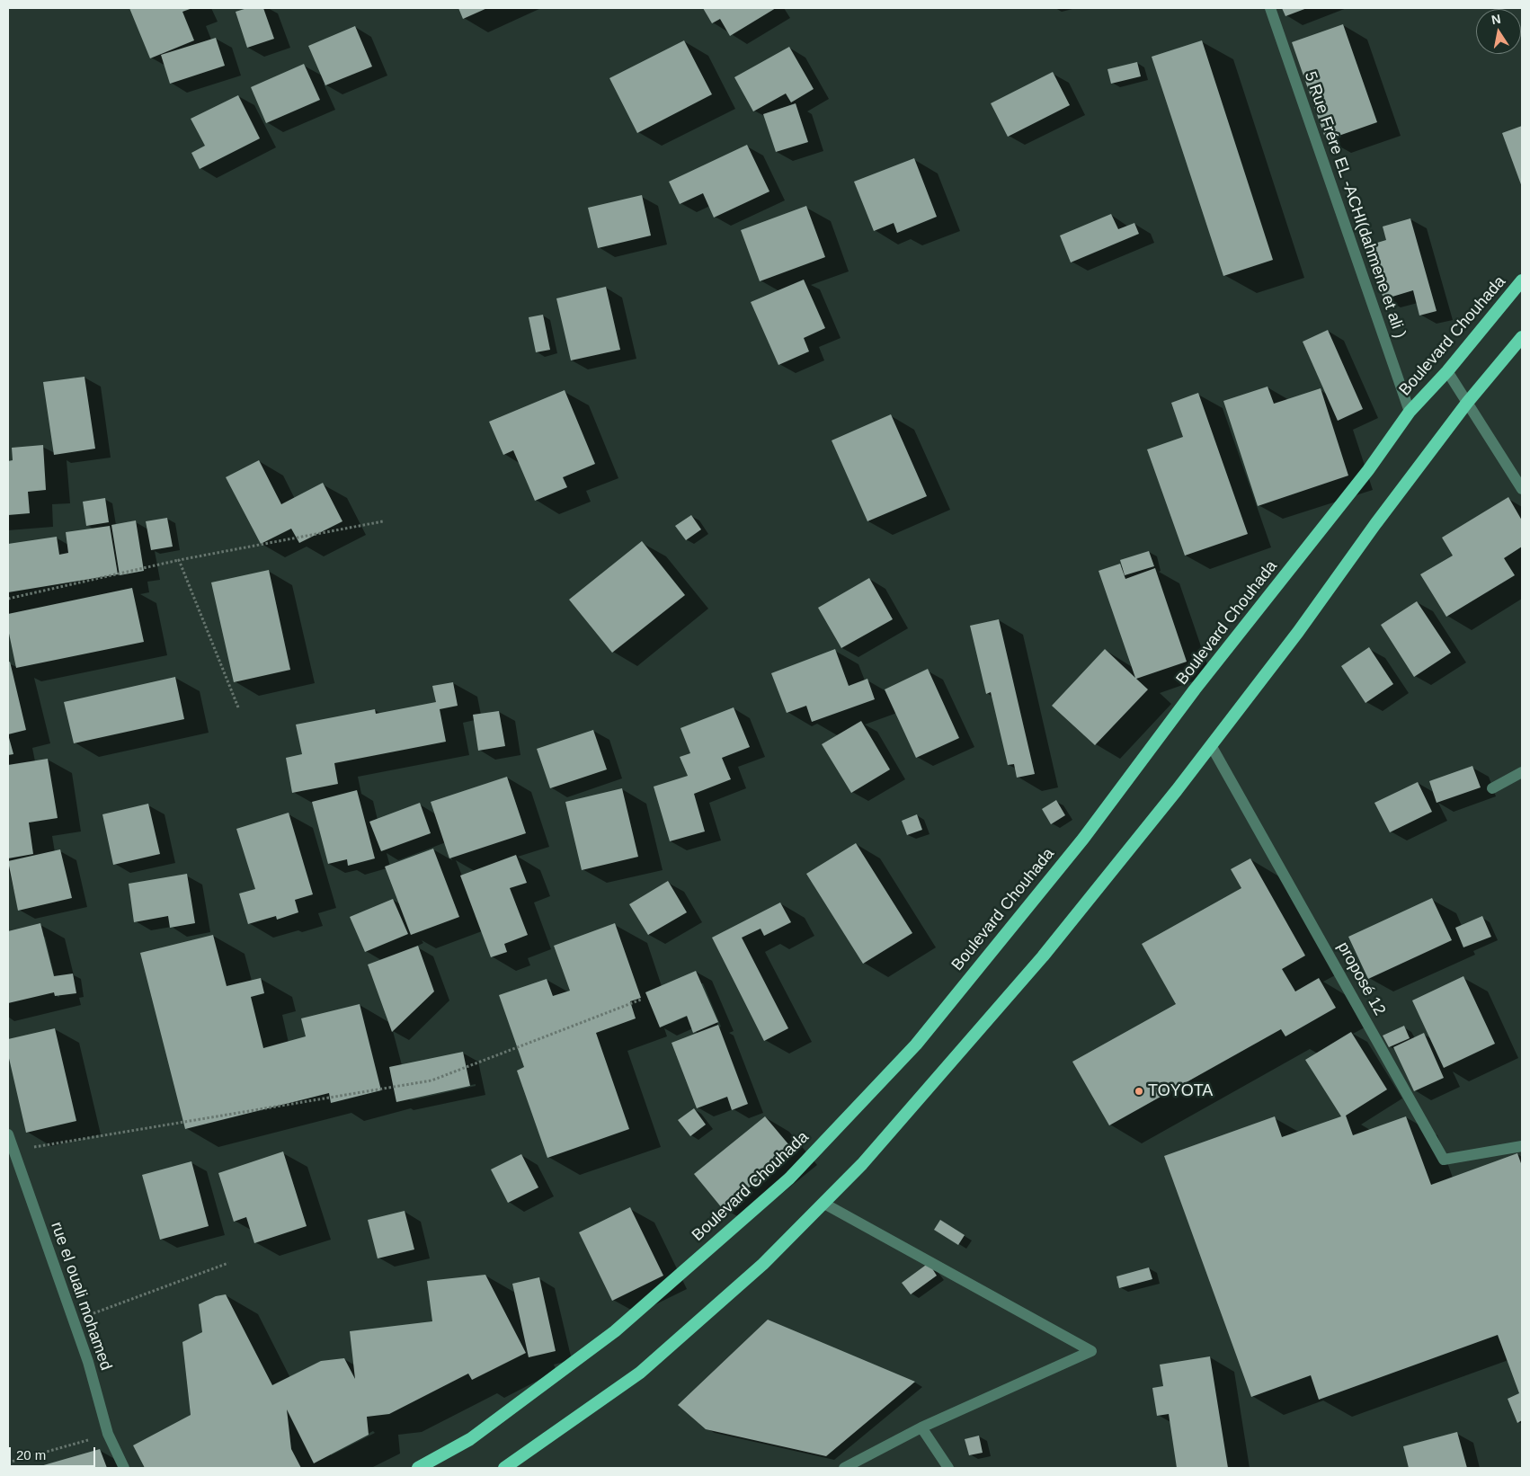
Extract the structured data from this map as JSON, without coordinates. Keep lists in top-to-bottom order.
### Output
{
  "streets": {
    "highway": ["Boulevard Chouhada"],
    "street": ["5 Rue Frére EL -ACHI(dahmene et ali )", "proposé 12", "rue el ouali mohamed"]
  },
  "crossings": [
    ["5 Rue Frére EL -ACHI(dahmene et ali )", "Boulevard Chouhada"]
  ],
  "places": ["TOYOTA"],
  "scale_bar": "20 m",
  "north": "top"
}
